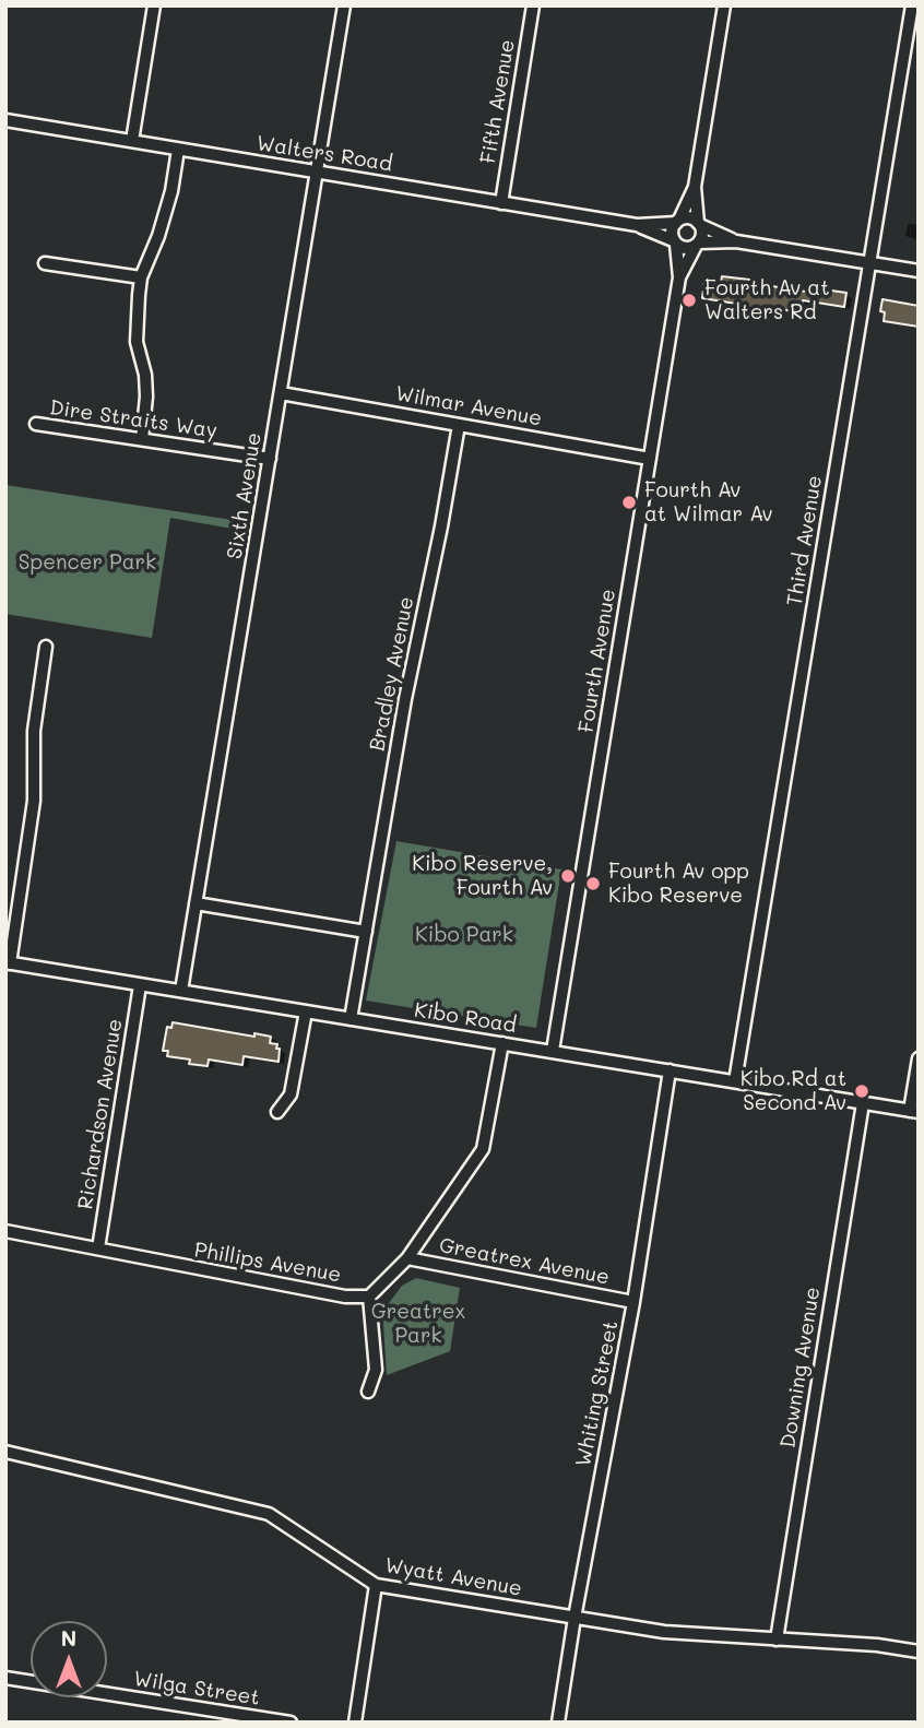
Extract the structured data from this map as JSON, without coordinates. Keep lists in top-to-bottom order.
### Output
{
  "streets": {
    "street": [
      "Fifth Avenue",
      "Walters Road",
      "Wilmar Avenue",
      "Dire Straits Way",
      "Sixth Avenue",
      "Third Avenue",
      "Fourth Avenue",
      "Bradley Avenue",
      "Kibo Road",
      "Richardson Avenue",
      "Greatrex Avenue",
      "Phillips Avenue",
      "Downing Avenue",
      "Whiting Street",
      "Wyatt Avenue",
      "Wilga Street"
    ]
  },
  "crossings": [
    ["Fifth Avenue", "Walters Road"],
    ["Walters Road", "Sixth Avenue"],
    ["Walters Road", "Fourth Avenue"],
    ["Wilmar Avenue", "Sixth Avenue"],
    ["Wilmar Avenue", "Fourth Avenue"],
    ["Wilmar Avenue", "Bradley Avenue"],
    ["Dire Straits Way", "Sixth Avenue"],
    ["Sixth Avenue", "Kibo Road"],
    ["Third Avenue", "Kibo Road"],
    ["Fourth Avenue", "Kibo Road"],
    ["Bradley Avenue", "Kibo Road"],
    ["Kibo Road", "Richardson Avenue"],
    ["Kibo Road", "Phillips Avenue"],
    ["Kibo Road", "Downing Avenue"],
    ["Kibo Road", "Whiting Street"],
    ["Richardson Avenue", "Phillips Avenue"],
    ["Greatrex Avenue", "Phillips Avenue"],
    ["Greatrex Avenue", "Whiting Street"],
    ["Downing Avenue", "Wyatt Avenue"],
    ["Whiting Street", "Wyatt Avenue"]
  ],
  "parks": ["Spencer Park", "Kibo Park", "Greatrex Park"],
  "places": [
    "Fourth Av at Walters Rd",
    "Fourth Av at Wilmar Av",
    "Kibo Reserve, Fourth Av",
    "Fourth Av opp Kibo Reserve",
    "Kibo Rd at Second Av"
  ],
  "north": "top"
}
